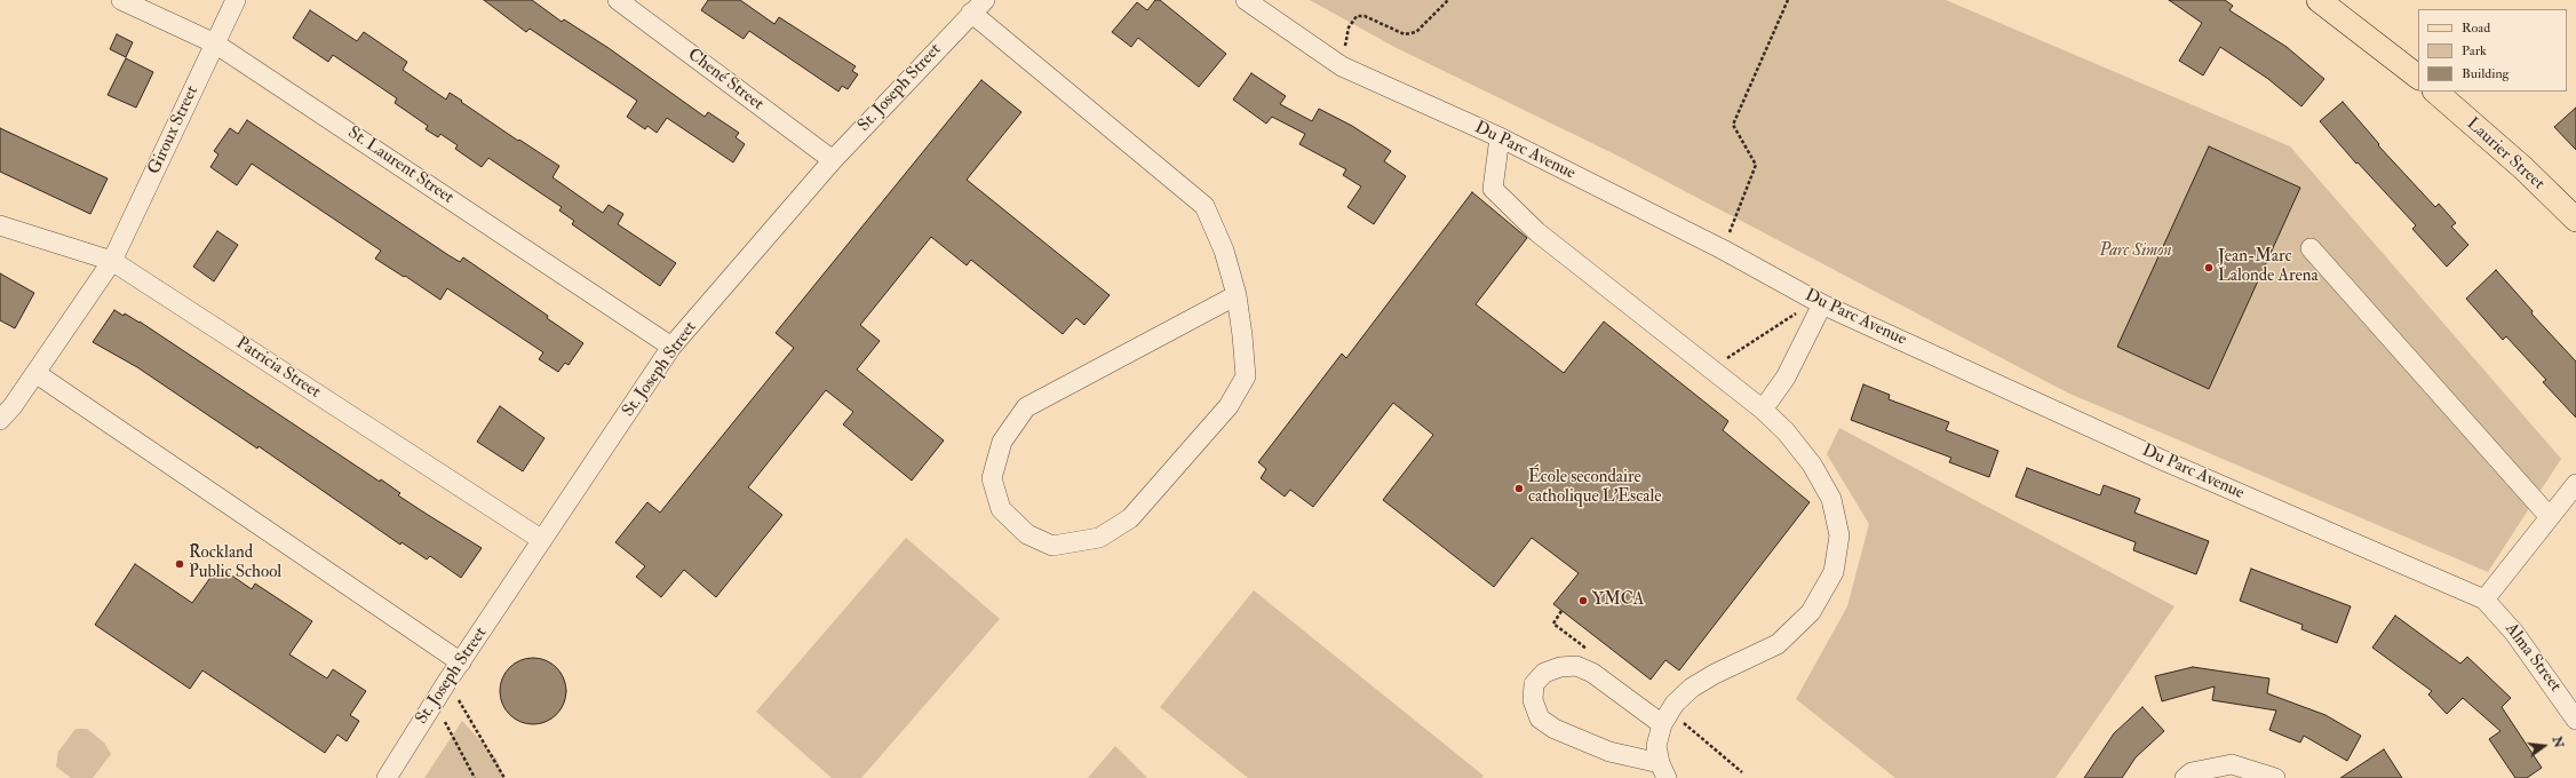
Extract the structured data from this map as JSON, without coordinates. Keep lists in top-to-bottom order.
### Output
{
  "streets": {
    "main road": ["Laurier Street"],
    "street": [
      "Chené Street",
      "St. Joseph Street",
      "Giroux Street",
      "Du Parc Avenue",
      "St. Laurent Street",
      "Patricia Street",
      "Alma Street"
    ]
  },
  "crossings": [
    ["Chené Street", "St. Joseph Street"],
    ["St. Joseph Street", "St. Laurent Street"],
    ["St. Joseph Street", "Patricia Street"],
    ["Giroux Street", "St. Laurent Street"],
    ["Giroux Street", "Patricia Street"],
    ["Du Parc Avenue", "Alma Street"]
  ],
  "parks": ["Parc Simon"],
  "places": [
    "Jean-Marc Lalonde Arena",
    "École secondaire catholique L'Escale",
    "Rockland Public School",
    "YMCA"
  ],
  "legend": ["Road", "Park", "Building"],
  "north": "right"
}
